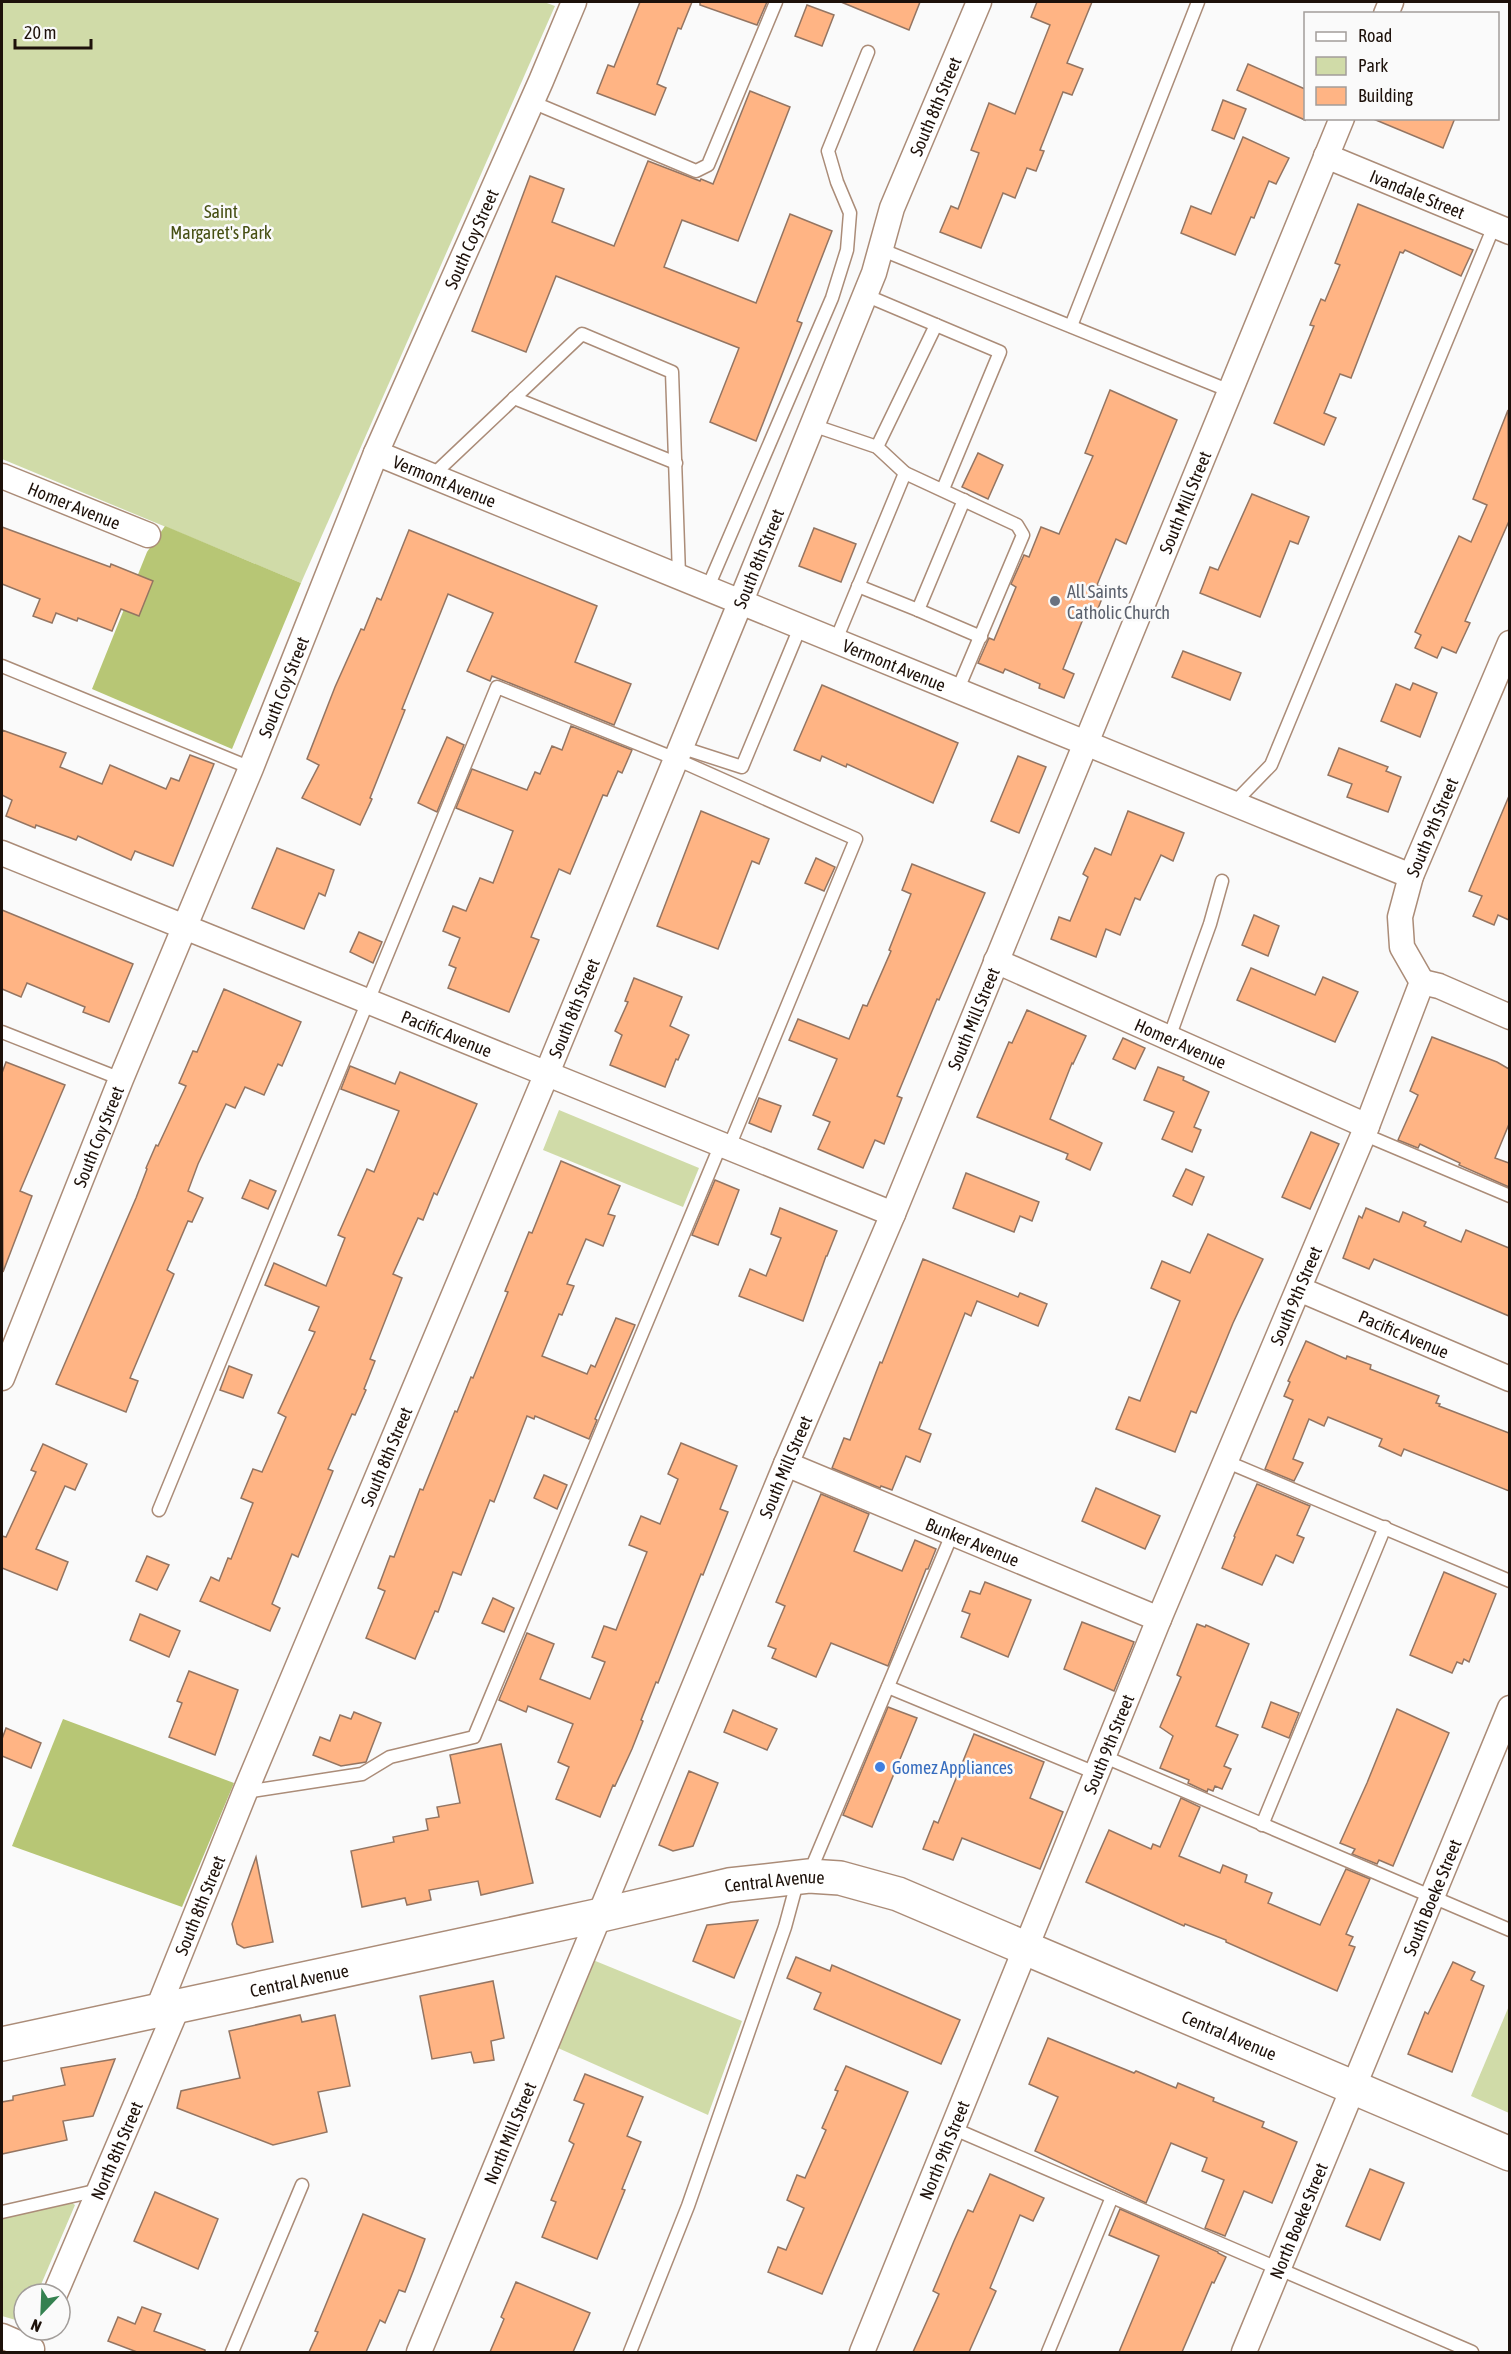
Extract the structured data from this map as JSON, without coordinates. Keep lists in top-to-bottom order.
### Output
{
  "streets": {
    "main road": ["Central Avenue"],
    "street": [
      "South 8th Street",
      "Ivandale Street",
      "South Coy Street",
      "Vermont Avenue",
      "South Mill Street",
      "Homer Avenue",
      "South 9th Street",
      "Pacific Avenue",
      "Bunker Avenue",
      "South Boeke Street",
      "North Mill Street",
      "North 8th Street",
      "North 9th Street",
      "North Boeke Street"
    ]
  },
  "crossings": [
    ["South 8th Street", "Vermont Avenue"],
    ["South 8th Street", "Pacific Avenue"],
    ["South 8th Street", "Central Avenue"],
    ["South 8th Street", "North 8th Street"],
    ["Ivandale Street", "South Mill Street"],
    ["South Coy Street", "Vermont Avenue"],
    ["South Coy Street", "Pacific Avenue"],
    ["Vermont Avenue", "South Mill Street"],
    ["Vermont Avenue", "South 9th Street"],
    ["South Mill Street", "Homer Avenue"],
    ["South Mill Street", "Pacific Avenue"],
    ["South Mill Street", "Bunker Avenue"],
    ["South Mill Street", "Central Avenue"],
    ["South Mill Street", "North Mill Street"],
    ["Homer Avenue", "South 9th Street"],
    ["South 9th Street", "Pacific Avenue"],
    ["South 9th Street", "Bunker Avenue"],
    ["South 9th Street", "Central Avenue"],
    ["South 9th Street", "North 9th Street"],
    ["Central Avenue", "South Boeke Street"],
    ["Central Avenue", "North Mill Street"],
    ["Central Avenue", "North 8th Street"],
    ["Central Avenue", "North 9th Street"],
    ["Central Avenue", "North Boeke Street"],
    ["South Boeke Street", "North Boeke Street"]
  ],
  "parks": ["Saint Margaret's Park"],
  "places": ["All Saints Catholic Church", "Gomez Appliances"],
  "legend": ["Road", "Park", "Building"],
  "scale_bar": "20 m",
  "north": "bottom left"
}
